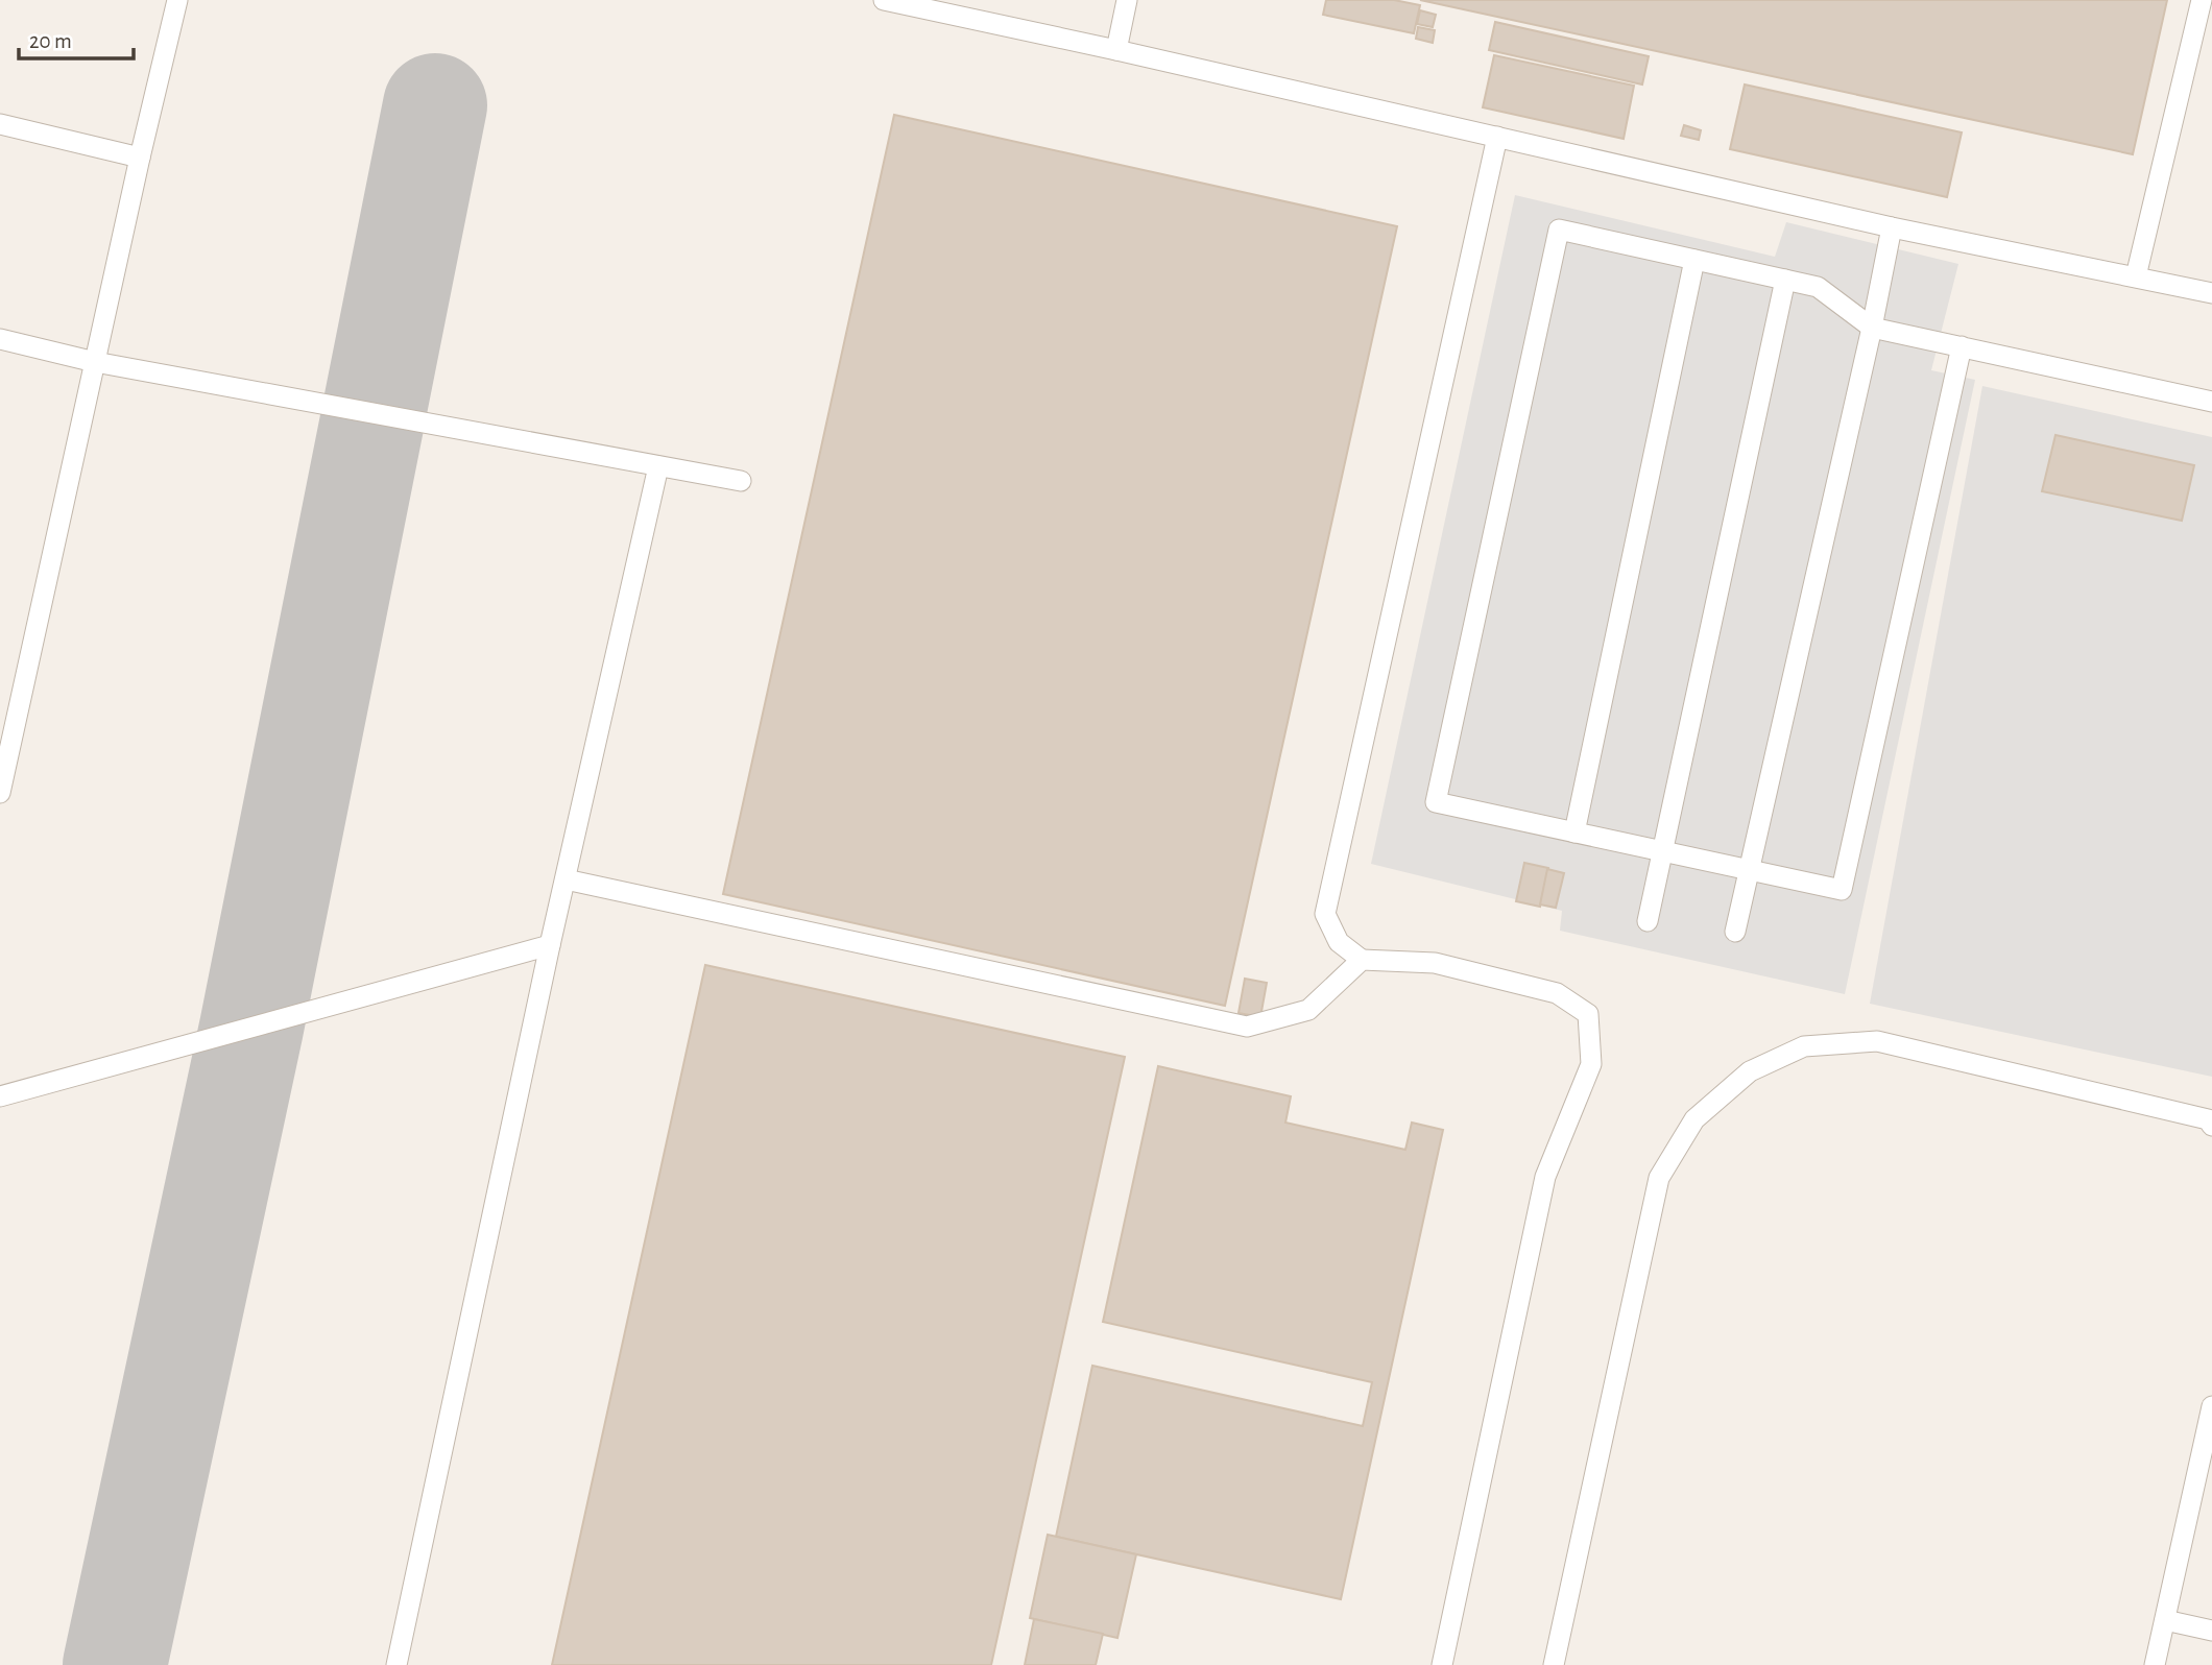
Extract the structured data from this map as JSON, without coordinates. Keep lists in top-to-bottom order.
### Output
{
  "scale_bar": "20 m"
}
